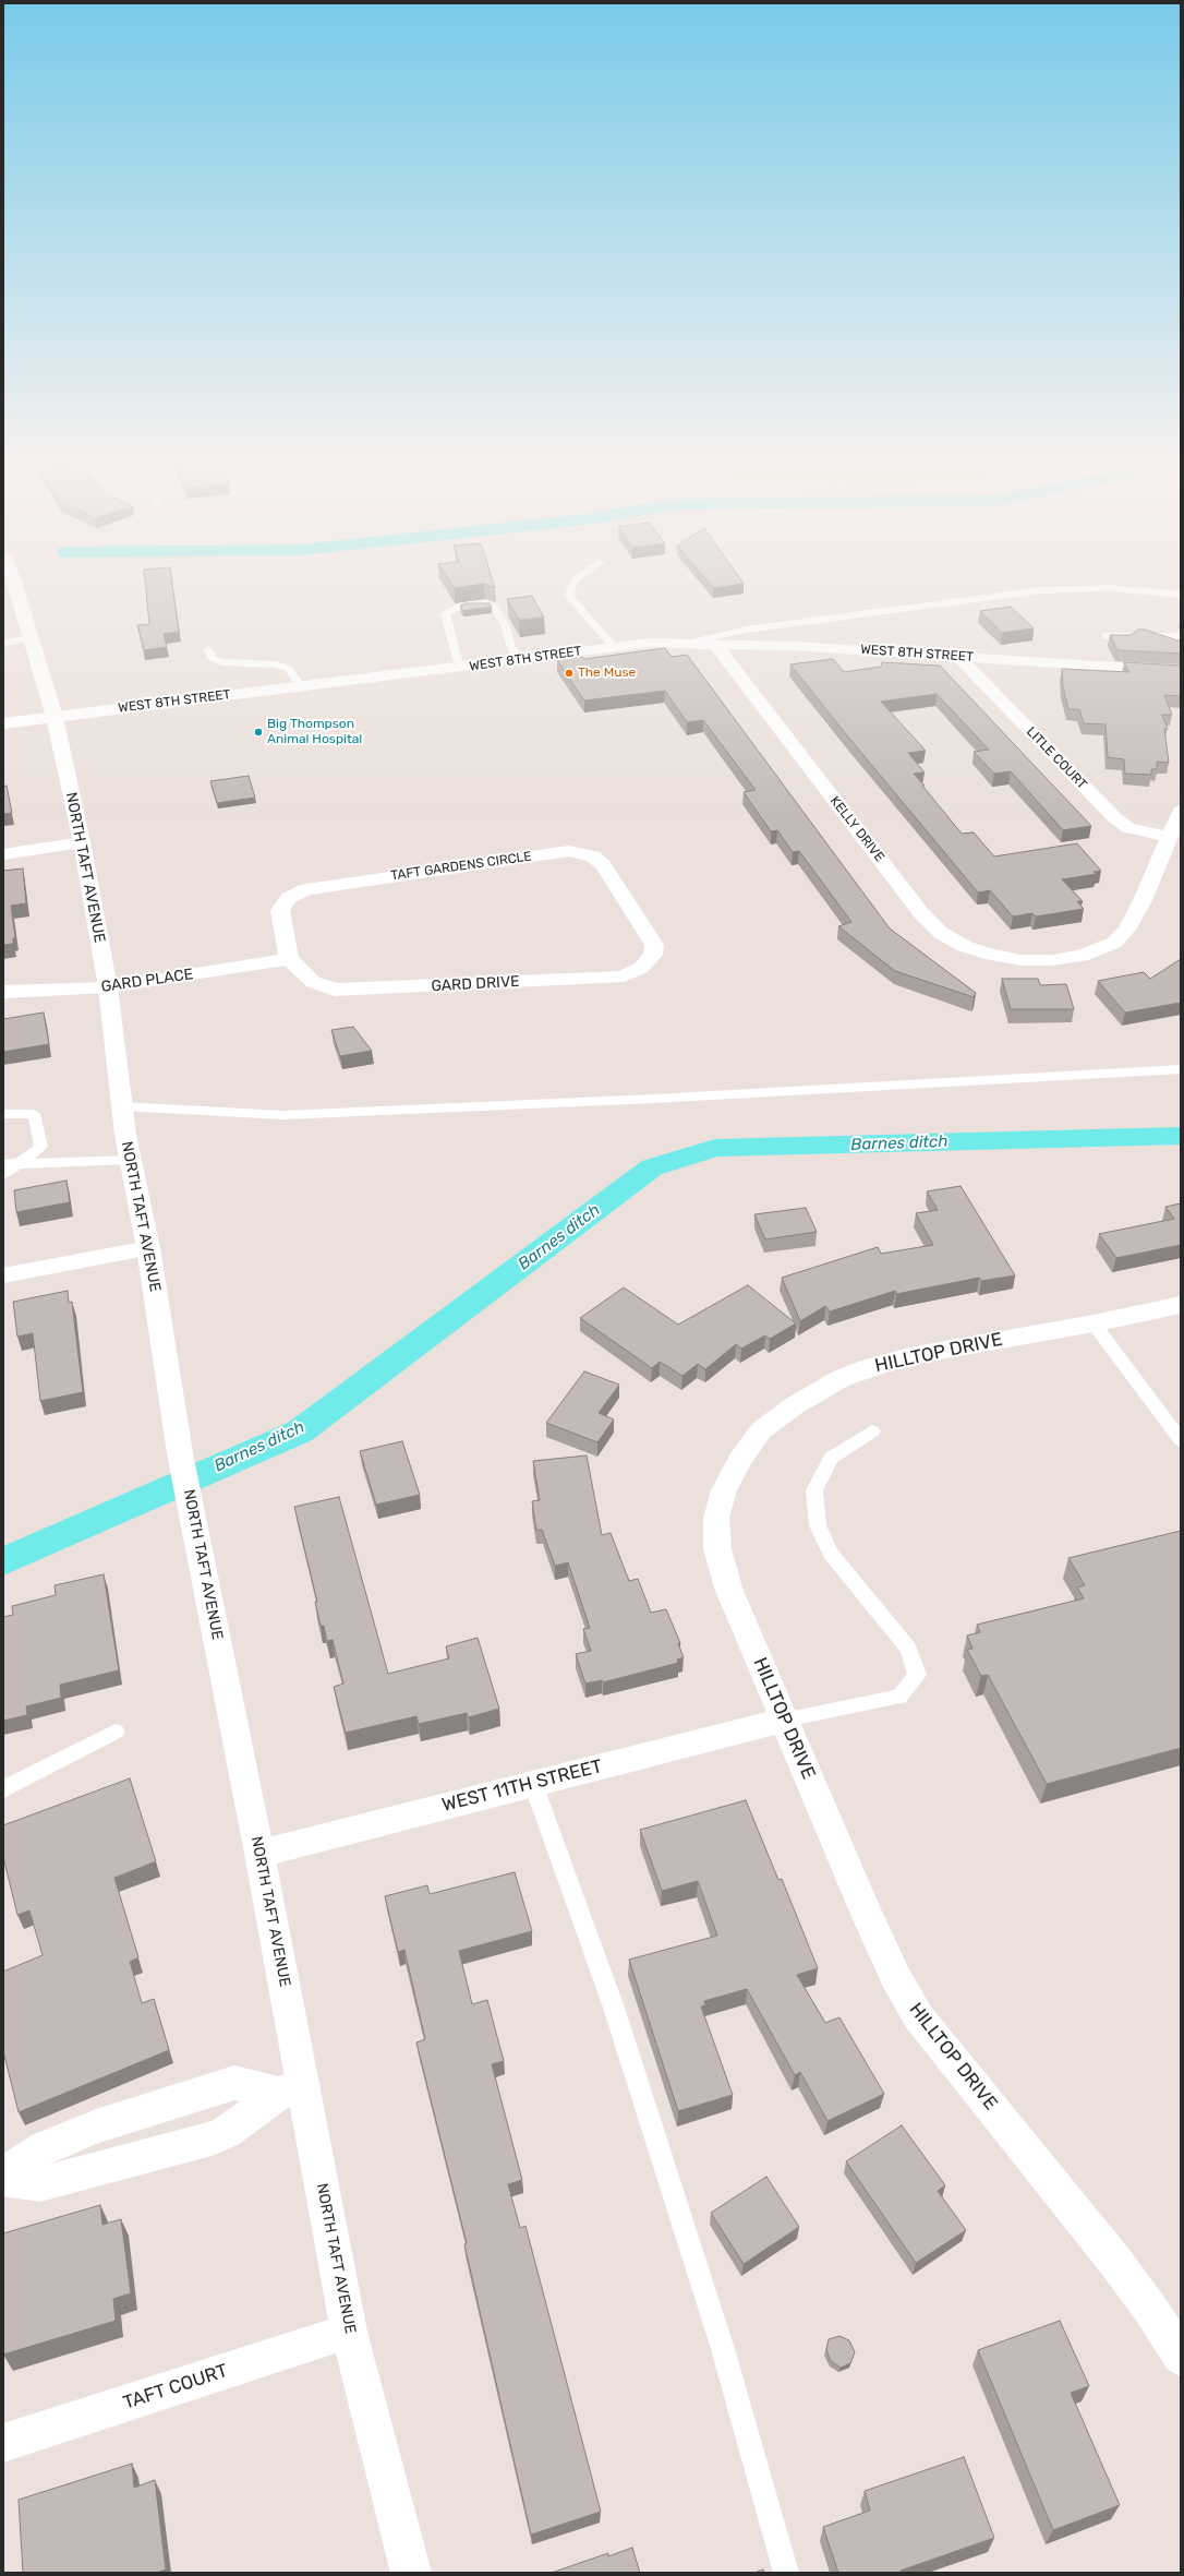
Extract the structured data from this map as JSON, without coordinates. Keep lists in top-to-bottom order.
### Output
{
  "streets": {
    "street": [
      "WEST 8TH STREET",
      "LITLE COURT",
      "KELLY DRIVE",
      "TAFT GARDENS CIRCLE",
      "NORTH TAFT AVENUE",
      "GARD PLACE",
      "GARD DRIVE",
      "HILLTOP DRIVE",
      "WEST 11TH STREET",
      "TAFT COURT"
    ]
  },
  "crossings": [
    ["WEST 8TH STREET", "LITLE COURT"],
    ["WEST 8TH STREET", "KELLY DRIVE"],
    ["WEST 8TH STREET", "NORTH TAFT AVENUE"],
    ["LITLE COURT", "KELLY DRIVE"],
    ["TAFT GARDENS CIRCLE", "GARD PLACE"],
    ["TAFT GARDENS CIRCLE", "GARD DRIVE"],
    ["NORTH TAFT AVENUE", "GARD PLACE"],
    ["NORTH TAFT AVENUE", "WEST 11TH STREET"],
    ["NORTH TAFT AVENUE", "TAFT COURT"],
    ["GARD PLACE", "GARD DRIVE"],
    ["HILLTOP DRIVE", "WEST 11TH STREET"]
  ],
  "water": ["Barnes ditch"],
  "places": ["The Muse", "Big Thompson Animal Hospital"]
}
